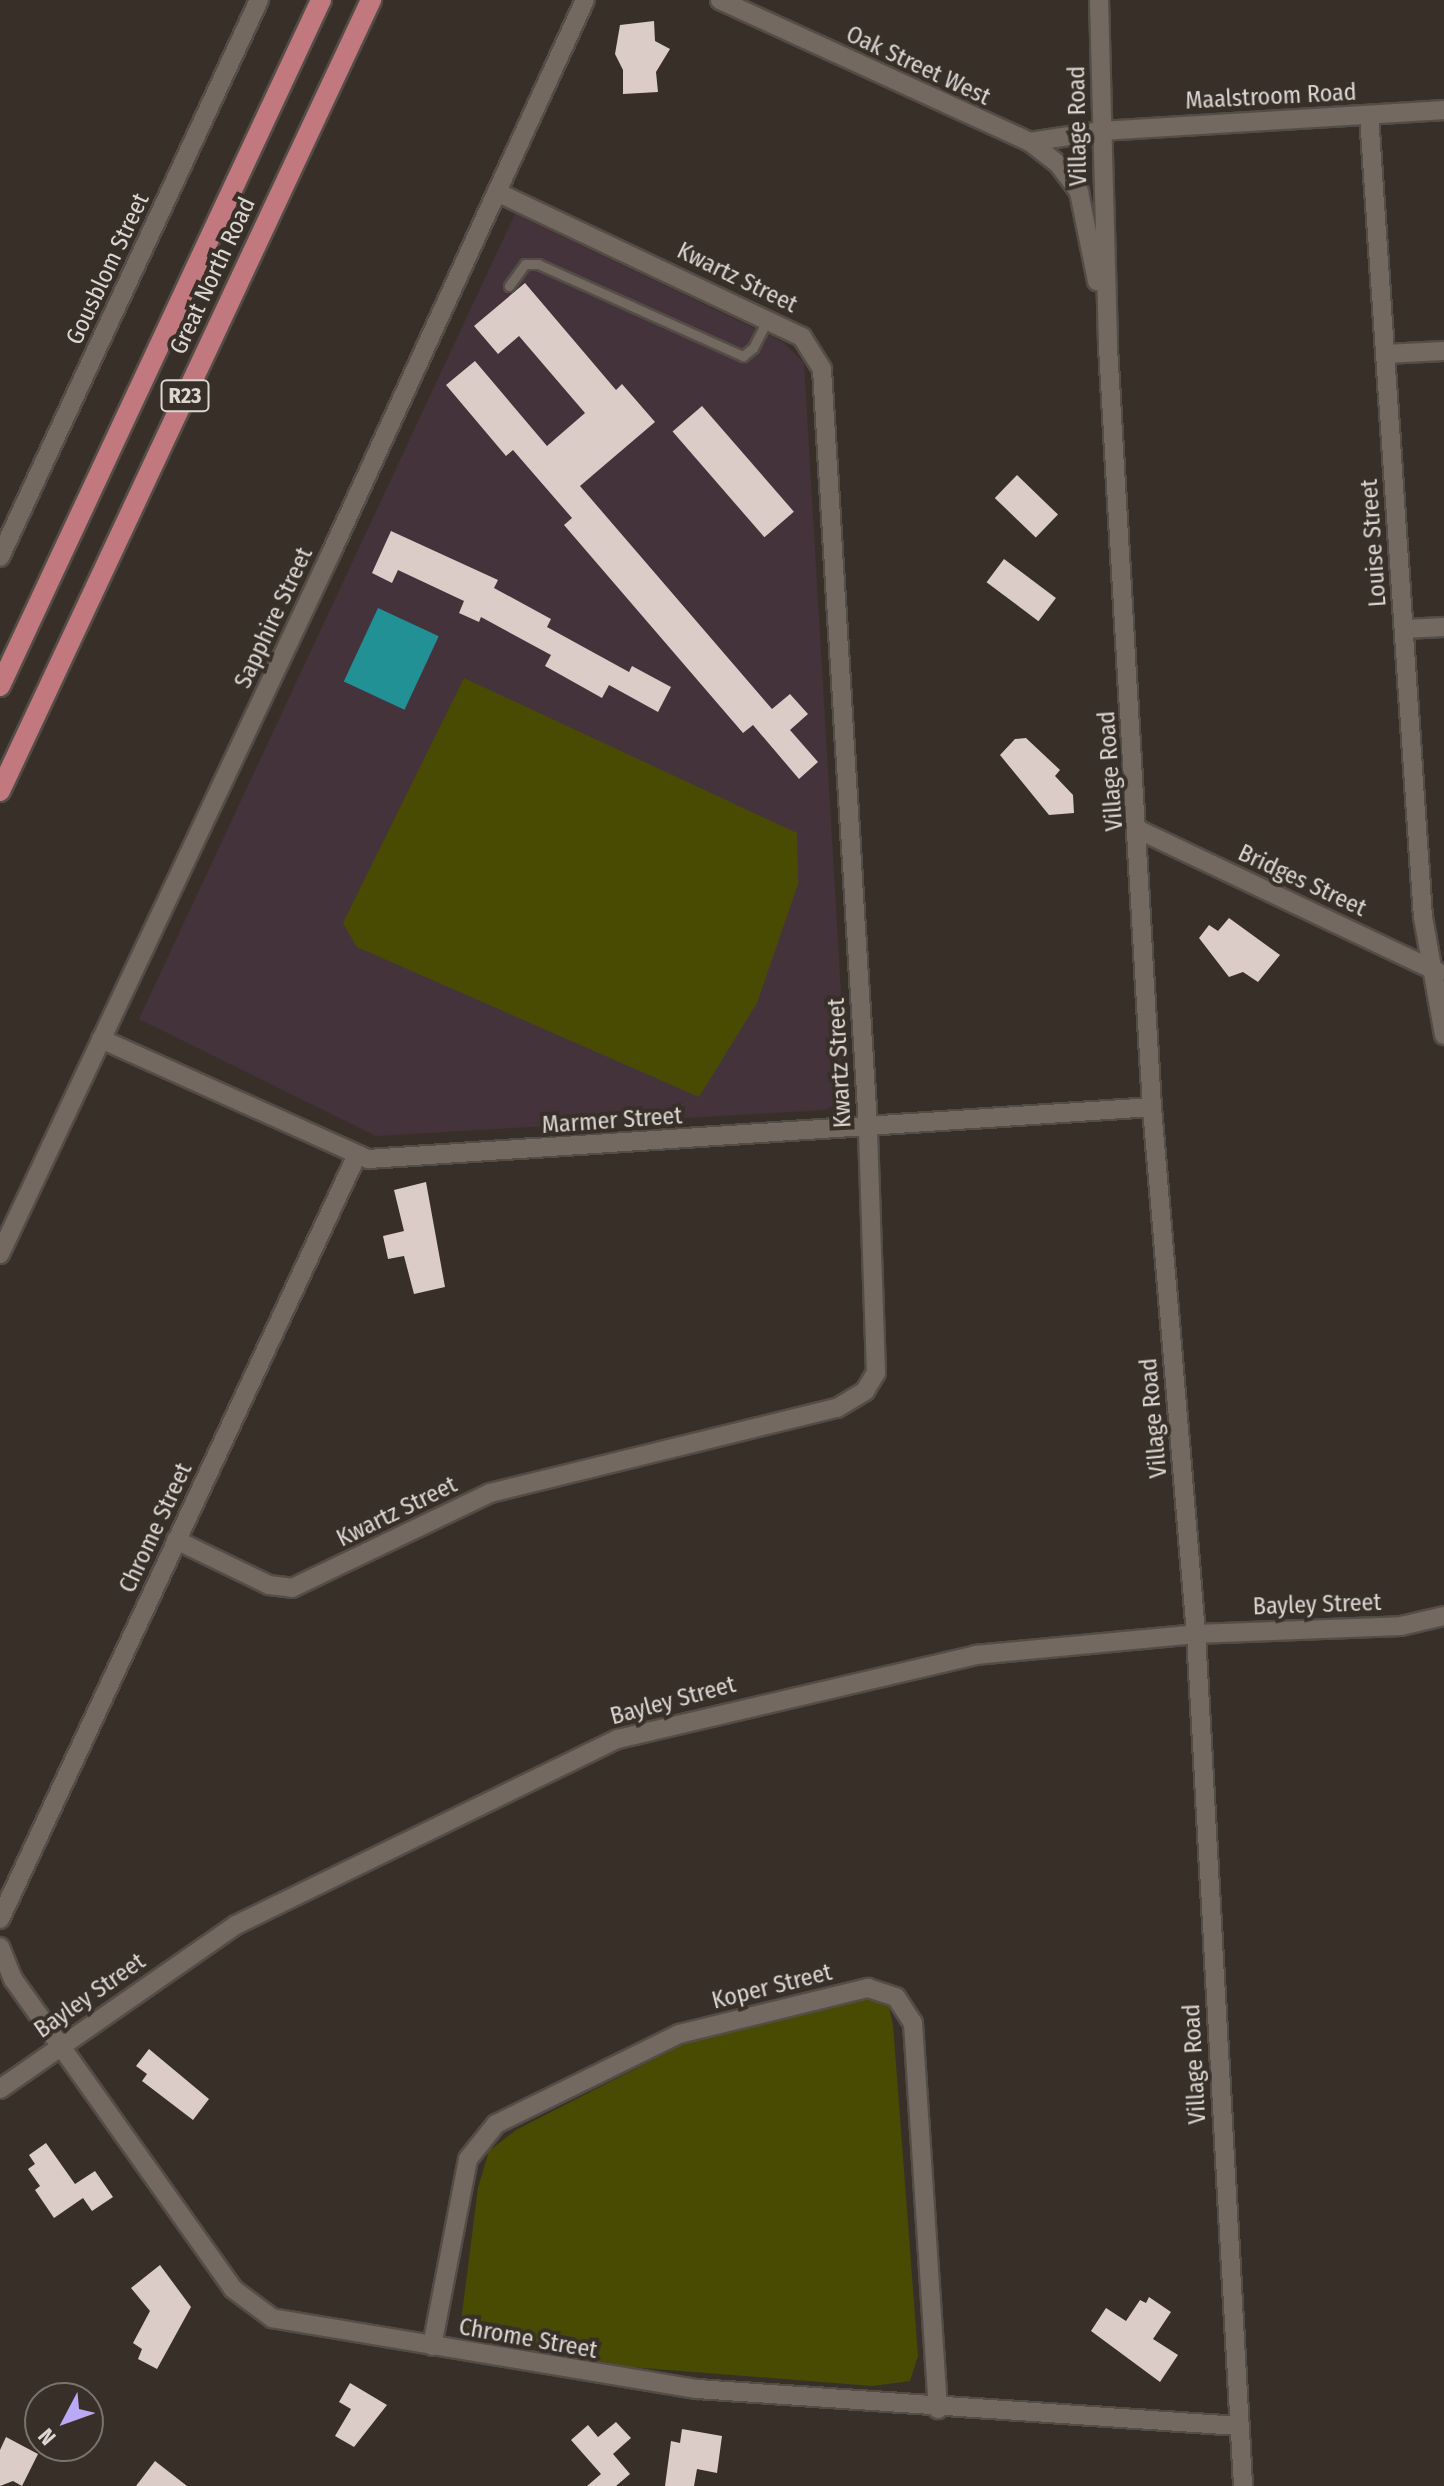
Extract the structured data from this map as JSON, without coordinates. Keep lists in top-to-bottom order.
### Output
{
  "streets": {
    "main road": ["Great North Road", "R23"],
    "street": [
      "Oak Street West",
      "Maalstroom Road",
      "Village Road",
      "Gousblom Street",
      "Kwartz Street",
      "Louise Street",
      "Sapphire Street",
      "Bridges Street",
      "Marmer Street",
      "Chrome Street",
      "Bayley Street",
      "Koper Street"
    ]
  },
  "crossings": [
    ["Oak Street West", "Village Road"],
    ["Maalstroom Road", "Village Road"],
    ["Maalstroom Road", "Louise Street"],
    ["Village Road", "Bridges Street"],
    ["Village Road", "Marmer Street"],
    ["Village Road", "Chrome Street"],
    ["Village Road", "Bayley Street"],
    ["Kwartz Street", "Sapphire Street"],
    ["Kwartz Street", "Marmer Street"],
    ["Kwartz Street", "Chrome Street"],
    ["Louise Street", "Bridges Street"],
    ["Sapphire Street", "Marmer Street"],
    ["Marmer Street", "Chrome Street"],
    ["Chrome Street", "Bayley Street"],
    ["Chrome Street", "Koper Street"]
  ],
  "north": "bottom left"
}
